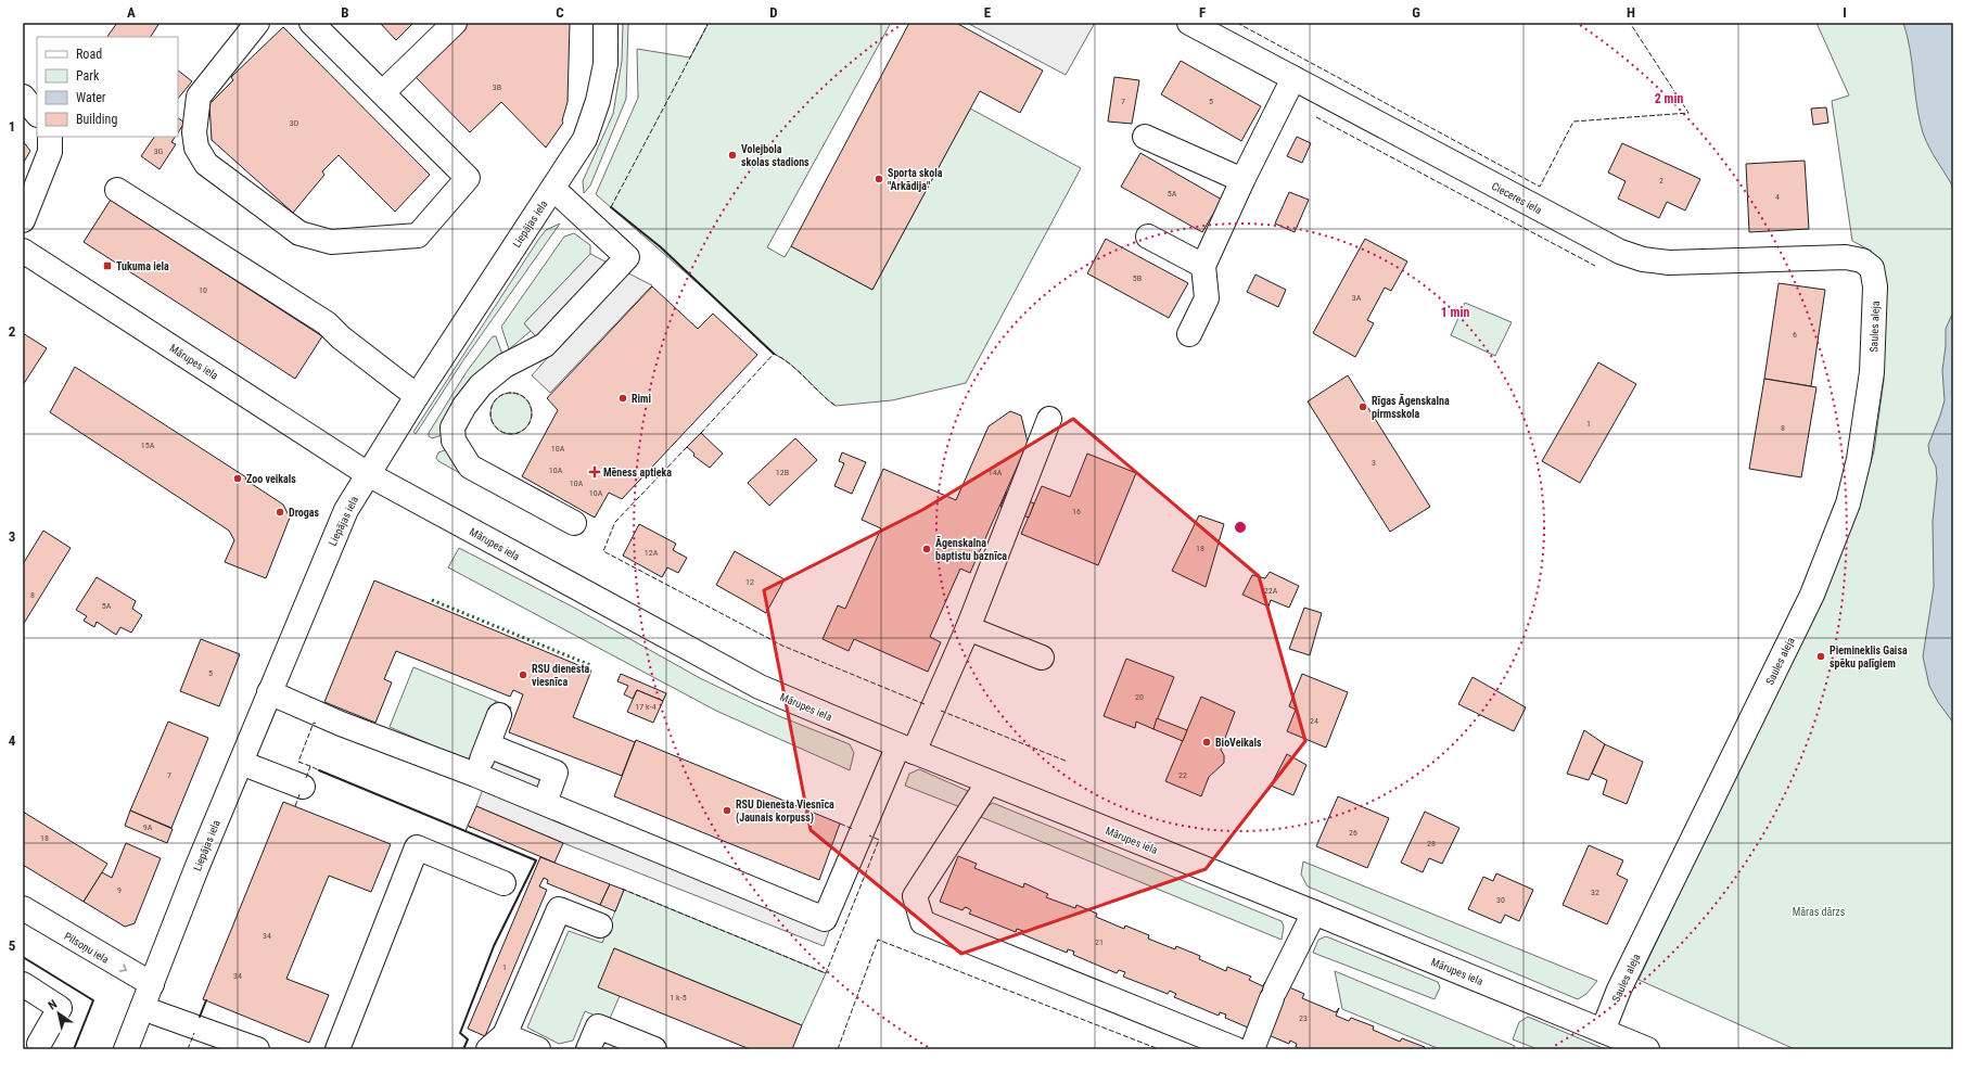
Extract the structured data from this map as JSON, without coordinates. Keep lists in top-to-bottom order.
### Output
{
  "streets": {
    "street": [
      "Cieceres iela",
      "Liepājas iela",
      "Saules aleja",
      "Mārupes iela",
      "Pilsoņu iela"
    ]
  },
  "crossings": [
    ["Cieceres iela", "Saules aleja"],
    ["Liepājas iela", "Mārupes iela"],
    ["Liepājas iela", "Pilsoņu iela"],
    ["Saules aleja", "Mārupes iela"]
  ],
  "one_way": ["Pilsoņu iela"],
  "parks": ["Māras dārzs"],
  "places": {
    "other": [
      "Volejbola skolas stadions",
      "Sporta skola \"Arkādija\"",
      "Rimi",
      "Rīgas Āgenskalna pirmsskola",
      "Zoo veikals",
      "Drogas",
      "Āgenskalna baptistu baznīca",
      "Piemineklis Gaisa spēku palīgiem",
      "RSU dienesta viesnīca",
      "BioVeikals",
      "RSU Dienesta Viesnīca (Jaunais korpuss)"
    ],
    "transit": ["Tukuma iela"],
    "health": ["Mēness aptieka"]
  },
  "house_numbers": [
    "3B",
    "7",
    "5",
    "3D",
    "3G",
    "2",
    "5A",
    "4",
    "5B",
    "10",
    "3A",
    "6",
    "1",
    "8",
    "15A",
    "10A",
    "3",
    "10A",
    "12B",
    "14A",
    "10A",
    "10A",
    "16",
    "18",
    "12A",
    "12",
    "22A",
    "8",
    "5A",
    "5",
    "20",
    "17 k-4",
    "24",
    "7",
    "22",
    "9A",
    "26",
    "18",
    "28",
    "9",
    "32",
    "30",
    "34",
    "21",
    "1",
    "34",
    "1 k-5",
    "23"
  ],
  "legend": [
    "Road",
    "Park",
    "Water",
    "Building"
  ],
  "north": "top left",
  "grid": {
    "columns": [
      "A",
      "B",
      "C",
      "D",
      "E",
      "F",
      "G",
      "H",
      "I"
    ],
    "rows": [
      "1",
      "2",
      "3",
      "4",
      "5"
    ]
  },
  "rings": ["2 min", "1 min"]
}
